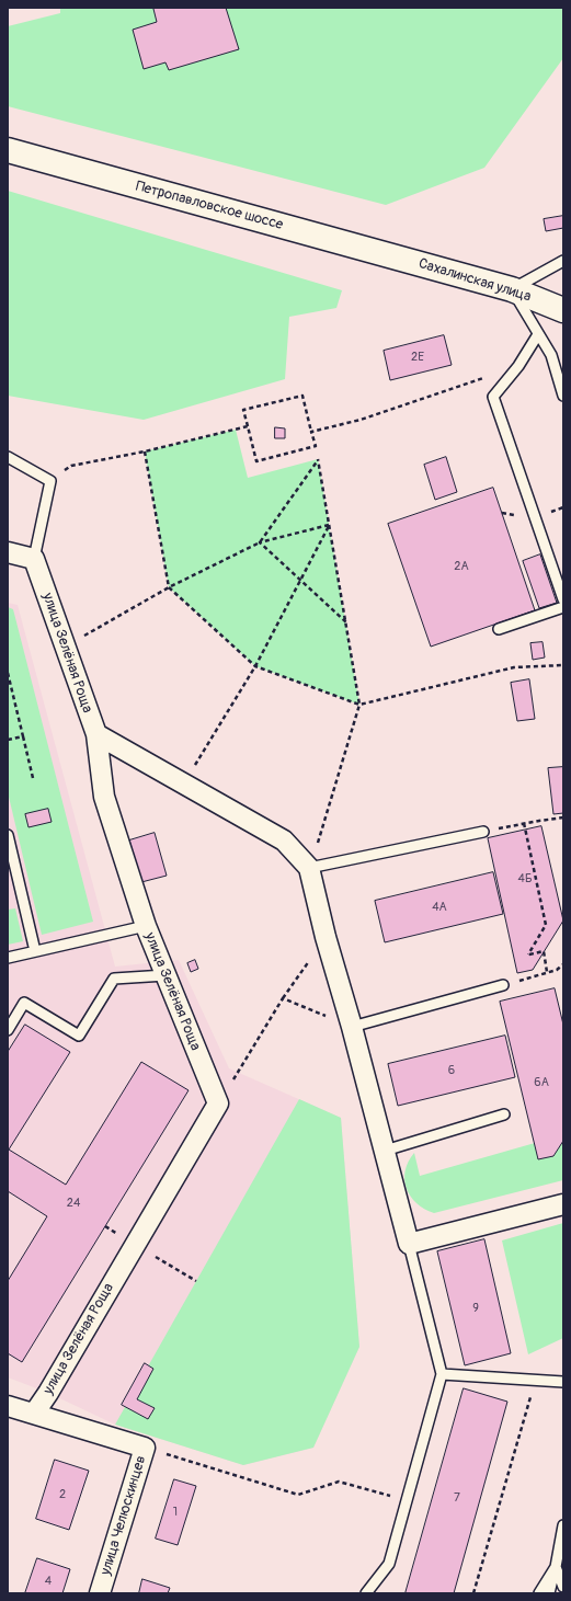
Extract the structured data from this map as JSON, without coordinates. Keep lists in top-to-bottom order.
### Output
{
  "streets": {
    "street": [
      "Петропавловское шоссе",
      "Сахалинская улица",
      "улица Зелёная Роща",
      "улица Челюскинцев"
    ]
  },
  "crossings": [
    ["Петропавловское шоссе", "Сахалинская улица"],
    ["улица Зелёная Роща", "улица Челюскинцев"]
  ],
  "house_numbers": [
    "2Е",
    "2А",
    "4Б",
    "4А",
    "6",
    "6А",
    "24",
    "9",
    "2",
    "7",
    "1",
    "4"
  ]
}
